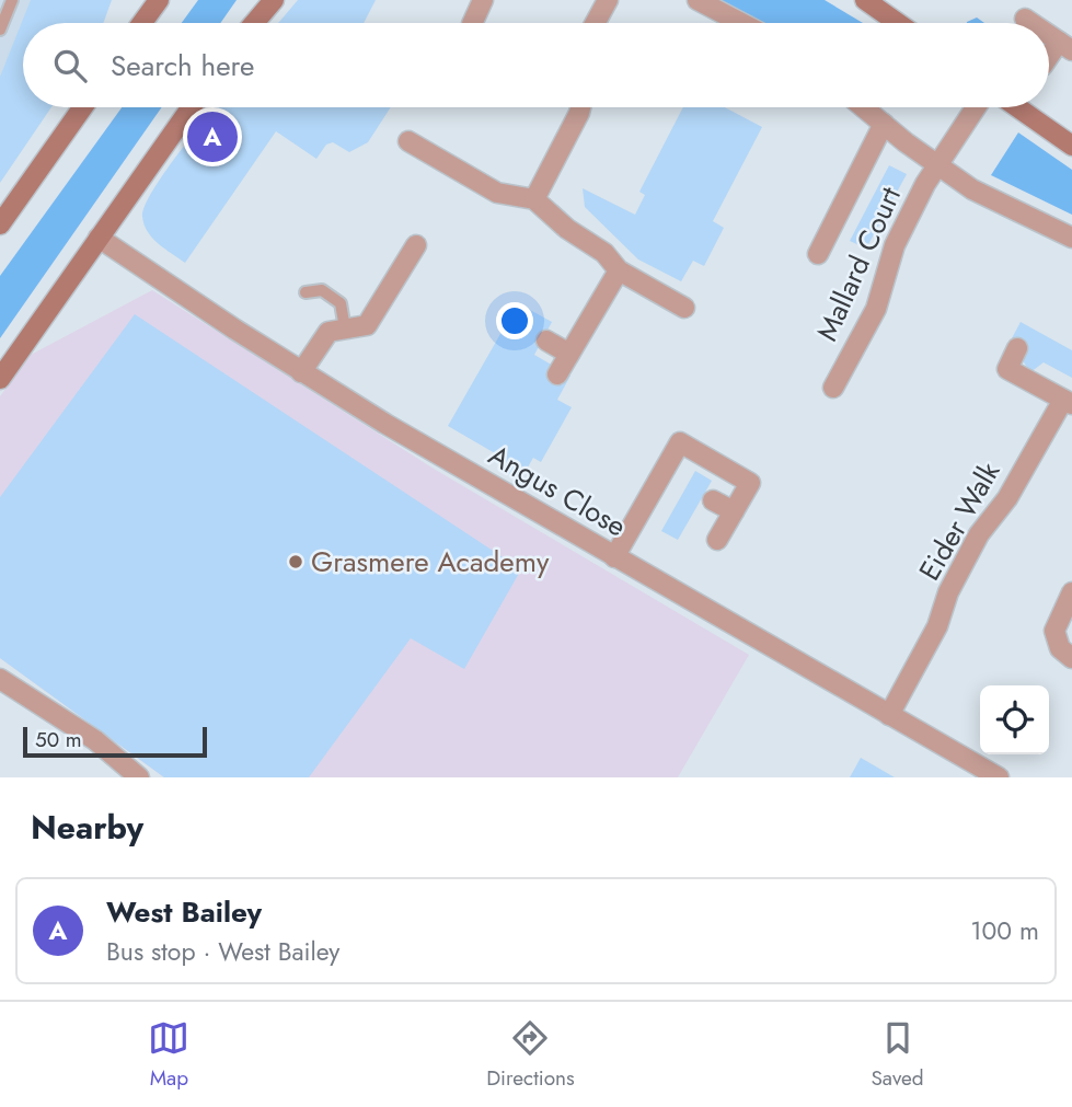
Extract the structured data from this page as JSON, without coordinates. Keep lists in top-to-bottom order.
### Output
{
  "streets": {
    "street": ["Mallard Court", "Angus Close", "Eider Walk"]
  },
  "crossings": [
    ["Angus Close", "Eider Walk"]
  ],
  "places": ["Grasmere Academy"],
  "scale_bar": "50 m",
  "page": {
    "search": "Search here",
    "pins": "A",
    "scale": "50 m",
    "heading": "Nearby",
    "list": [
      {
        "mark": "A",
        "name": "West Bailey",
        "note": "Bus stop · West Bailey",
        "value": "100 m"
      }
    ],
    "nav": ["Map", "Directions", "Saved"]
  }
}
